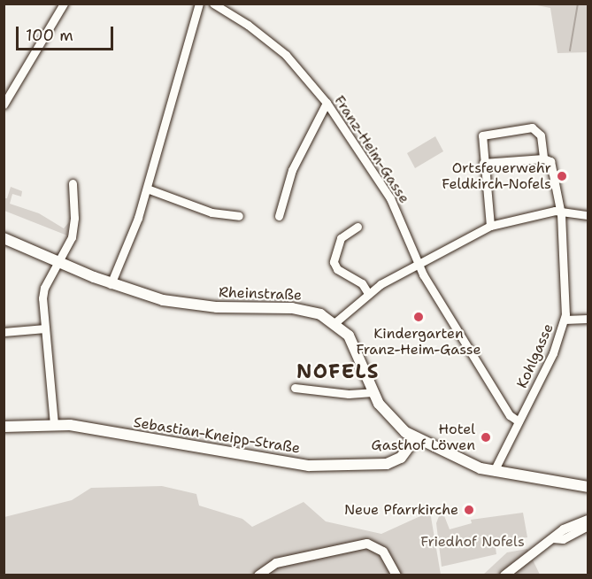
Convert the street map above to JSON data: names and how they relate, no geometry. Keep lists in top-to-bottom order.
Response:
{
  "streets": {
    "main road": ["Rheinstraße", "Sebastian-Kneipp-Straße"],
    "street": ["Franz-Heim-Gasse", "Kohlgasse"]
  },
  "crossings": [
    ["Franz-Heim-Gasse", "Kohlgasse"],
    ["Rheinstraße", "Kohlgasse"],
    ["Rheinstraße", "Sebastian-Kneipp-Straße"]
  ],
  "districts": ["NOFELS"],
  "parks": ["Friedhof Nofels"],
  "places": [
    "Ortsfeuerwehr Feldkirch-Nofels",
    "Kindergarten Franz-Heim-Gasse",
    "Hotel Gasthof Löwen",
    "Neue Pfarrkirche"
  ],
  "scale_bar": "100 m"
}
